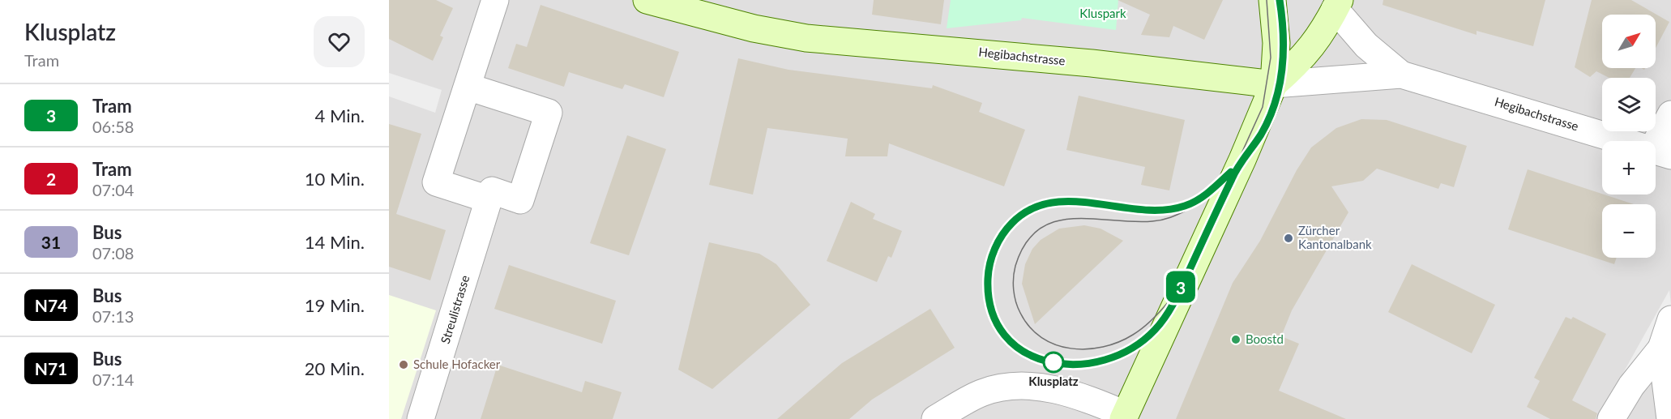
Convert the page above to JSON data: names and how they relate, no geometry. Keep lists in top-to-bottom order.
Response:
{
  "streets": {
    "street": ["Hegibachstrasse", "Streulistrasse"]
  },
  "parks": ["Kluspark"],
  "places": [
    "Zürcher Kantonalbank",
    "Boostd",
    "Klusplatz",
    "Schule Hofacker"
  ],
  "lines": ["tram line 3"],
  "north": "top right",
  "page": {
    "heading": ["Klusplatz", "Tram"],
    "on_map": "3",
    "map_buttons": ["+", "−"],
    "list": [
      {
        "mark": "3",
        "name": "Tram",
        "note": "06:58",
        "value": "4 Min."
      },
      {
        "mark": "2",
        "name": "Tram",
        "note": "07:04",
        "value": "10 Min."
      },
      {
        "mark": "31",
        "name": "Bus",
        "note": "07:08",
        "value": "14 Min."
      },
      {
        "mark": "N74",
        "name": "Bus",
        "note": "07:13",
        "value": "19 Min."
      },
      {
        "mark": "N71",
        "name": "Bus",
        "note": "07:14",
        "value": "20 Min."
      }
    ]
  }
}
